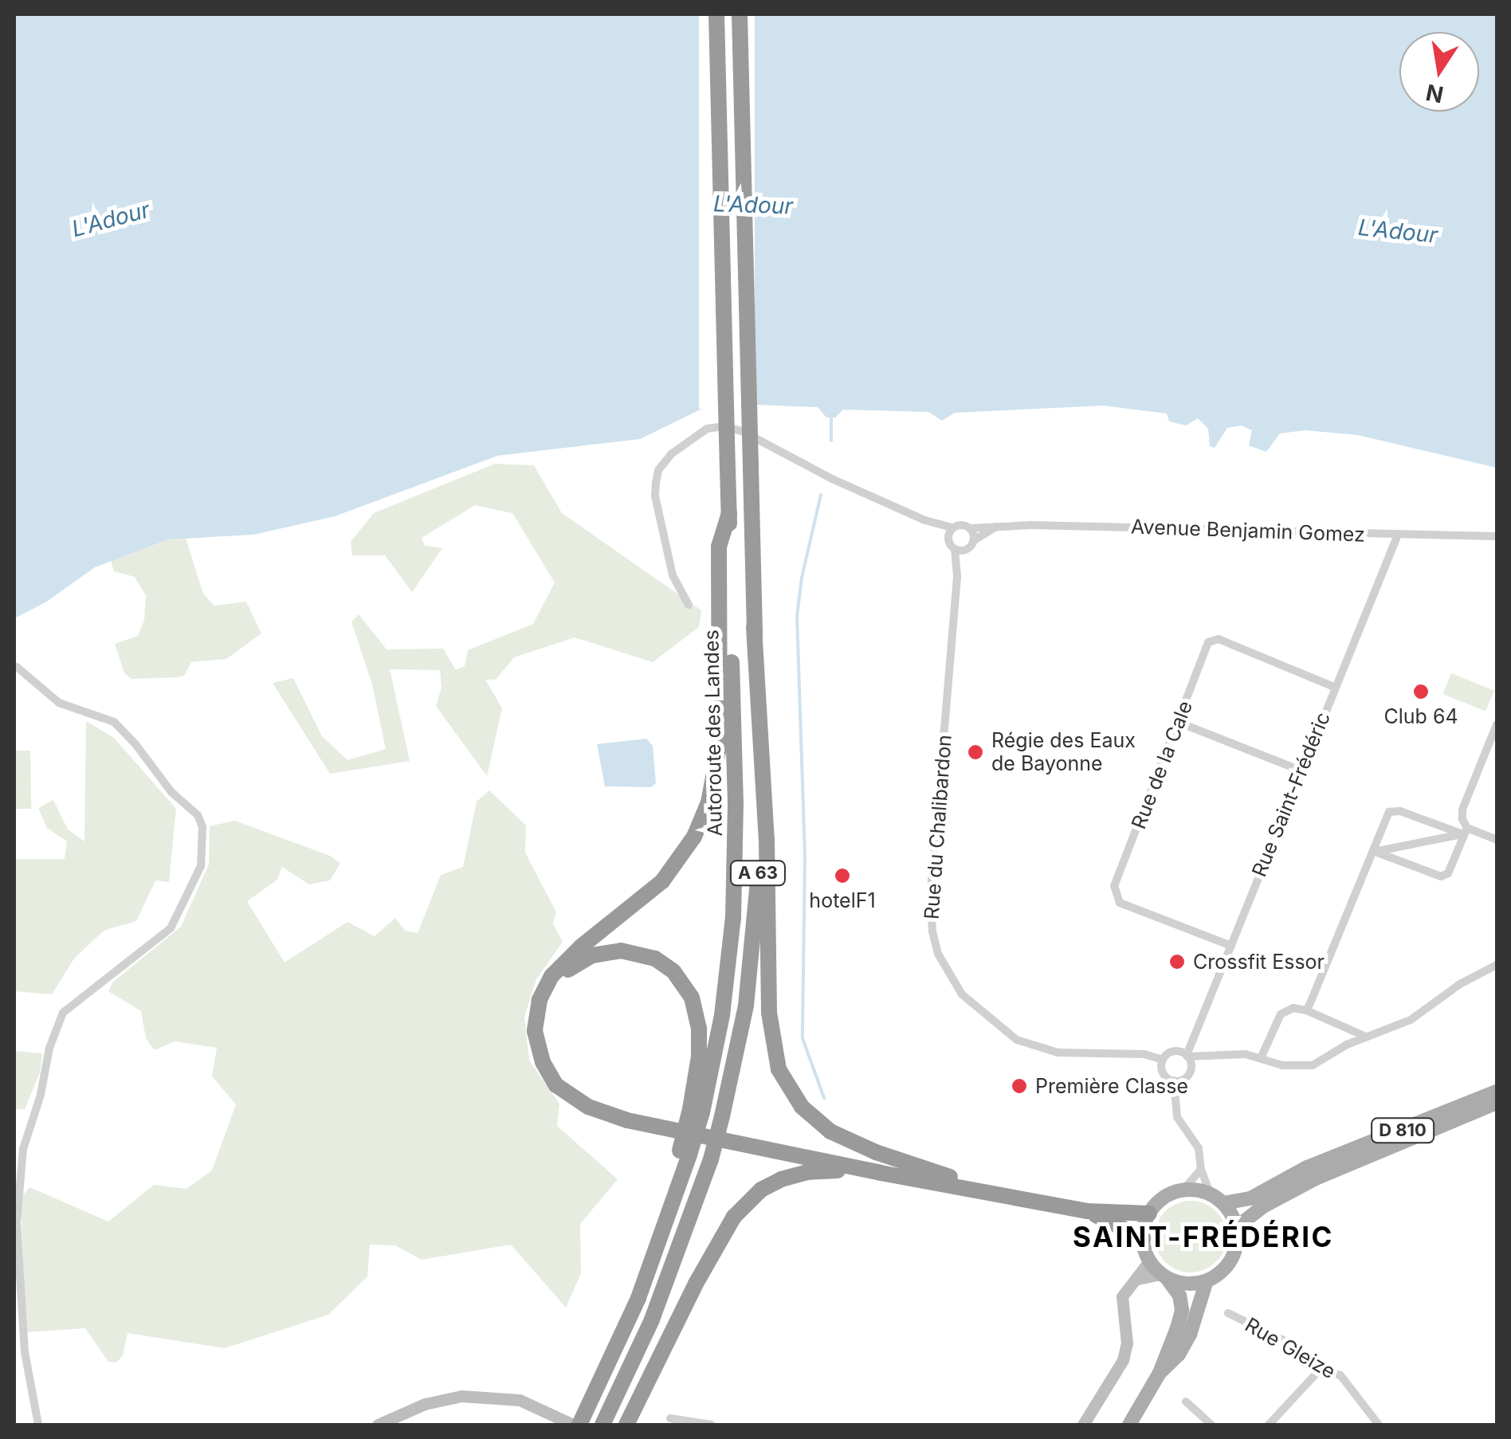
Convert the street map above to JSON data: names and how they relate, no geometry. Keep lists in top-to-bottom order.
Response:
{
  "streets": {
    "highway": ["Autoroute des Landes", "A 63"],
    "main road": ["D 810"],
    "street": [
      "Avenue Benjamin Gomez",
      "Rue de la Cale",
      "Rue Saint-Frédéric",
      "Rue du Chalibardon",
      "Rue Gleize"
    ]
  },
  "crossings": [
    ["Avenue Benjamin Gomez", "Rue Saint-Frédéric"],
    ["Avenue Benjamin Gomez", "Rue du Chalibardon"],
    ["Rue de la Cale", "Rue Saint-Frédéric"],
    ["Rue Saint-Frédéric", "Rue du Chalibardon"]
  ],
  "districts": ["SAINT-FRÉDÉRIC"],
  "water": ["L'Adour"],
  "places": [
    "Club 64",
    "Régie des Eaux de Bayonne",
    "hotelF1",
    "Crossfit Essor",
    "Première Classe"
  ],
  "north": "bottom"
}
